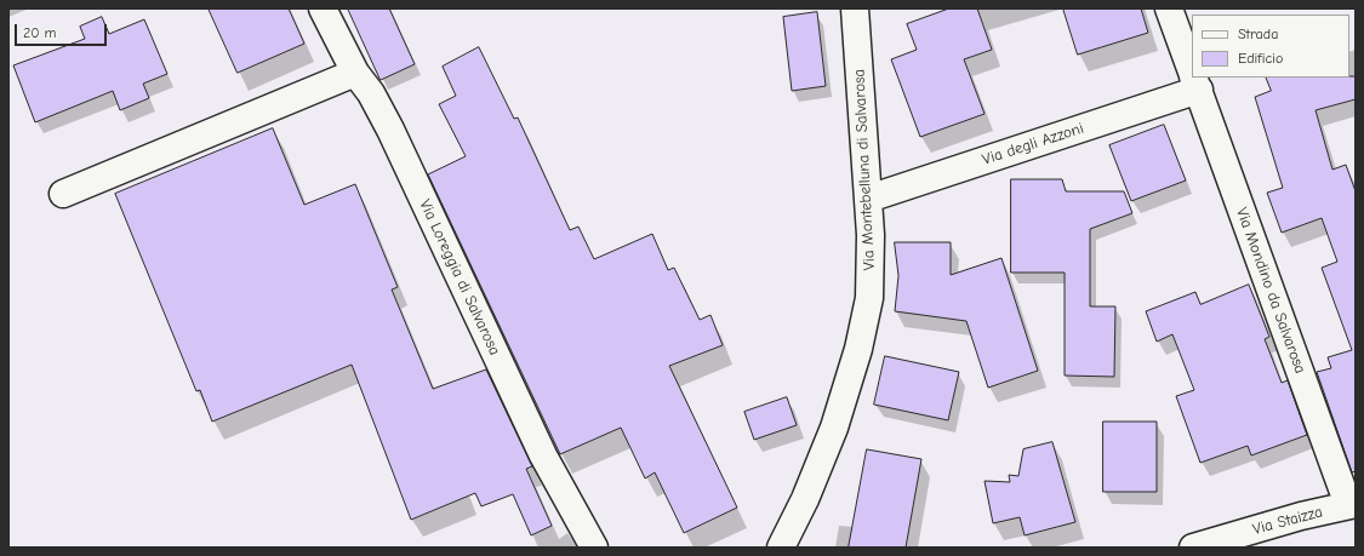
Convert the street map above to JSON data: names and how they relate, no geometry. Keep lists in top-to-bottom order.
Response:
{
  "streets": {
    "street": [
      "Via degli Azzoni",
      "Via Montebelluna di Salvarosa",
      "Via Loreggia di Salvarosa",
      "Via Mondino da Salvarosa",
      "Via Staizza"
    ]
  },
  "crossings": [
    ["Via degli Azzoni", "Via Montebelluna di Salvarosa"],
    ["Via degli Azzoni", "Via Mondino da Salvarosa"],
    ["Via Mondino da Salvarosa", "Via Staizza"]
  ],
  "legend": ["Strada", "Edificio"],
  "scale_bar": "20 m"
}
